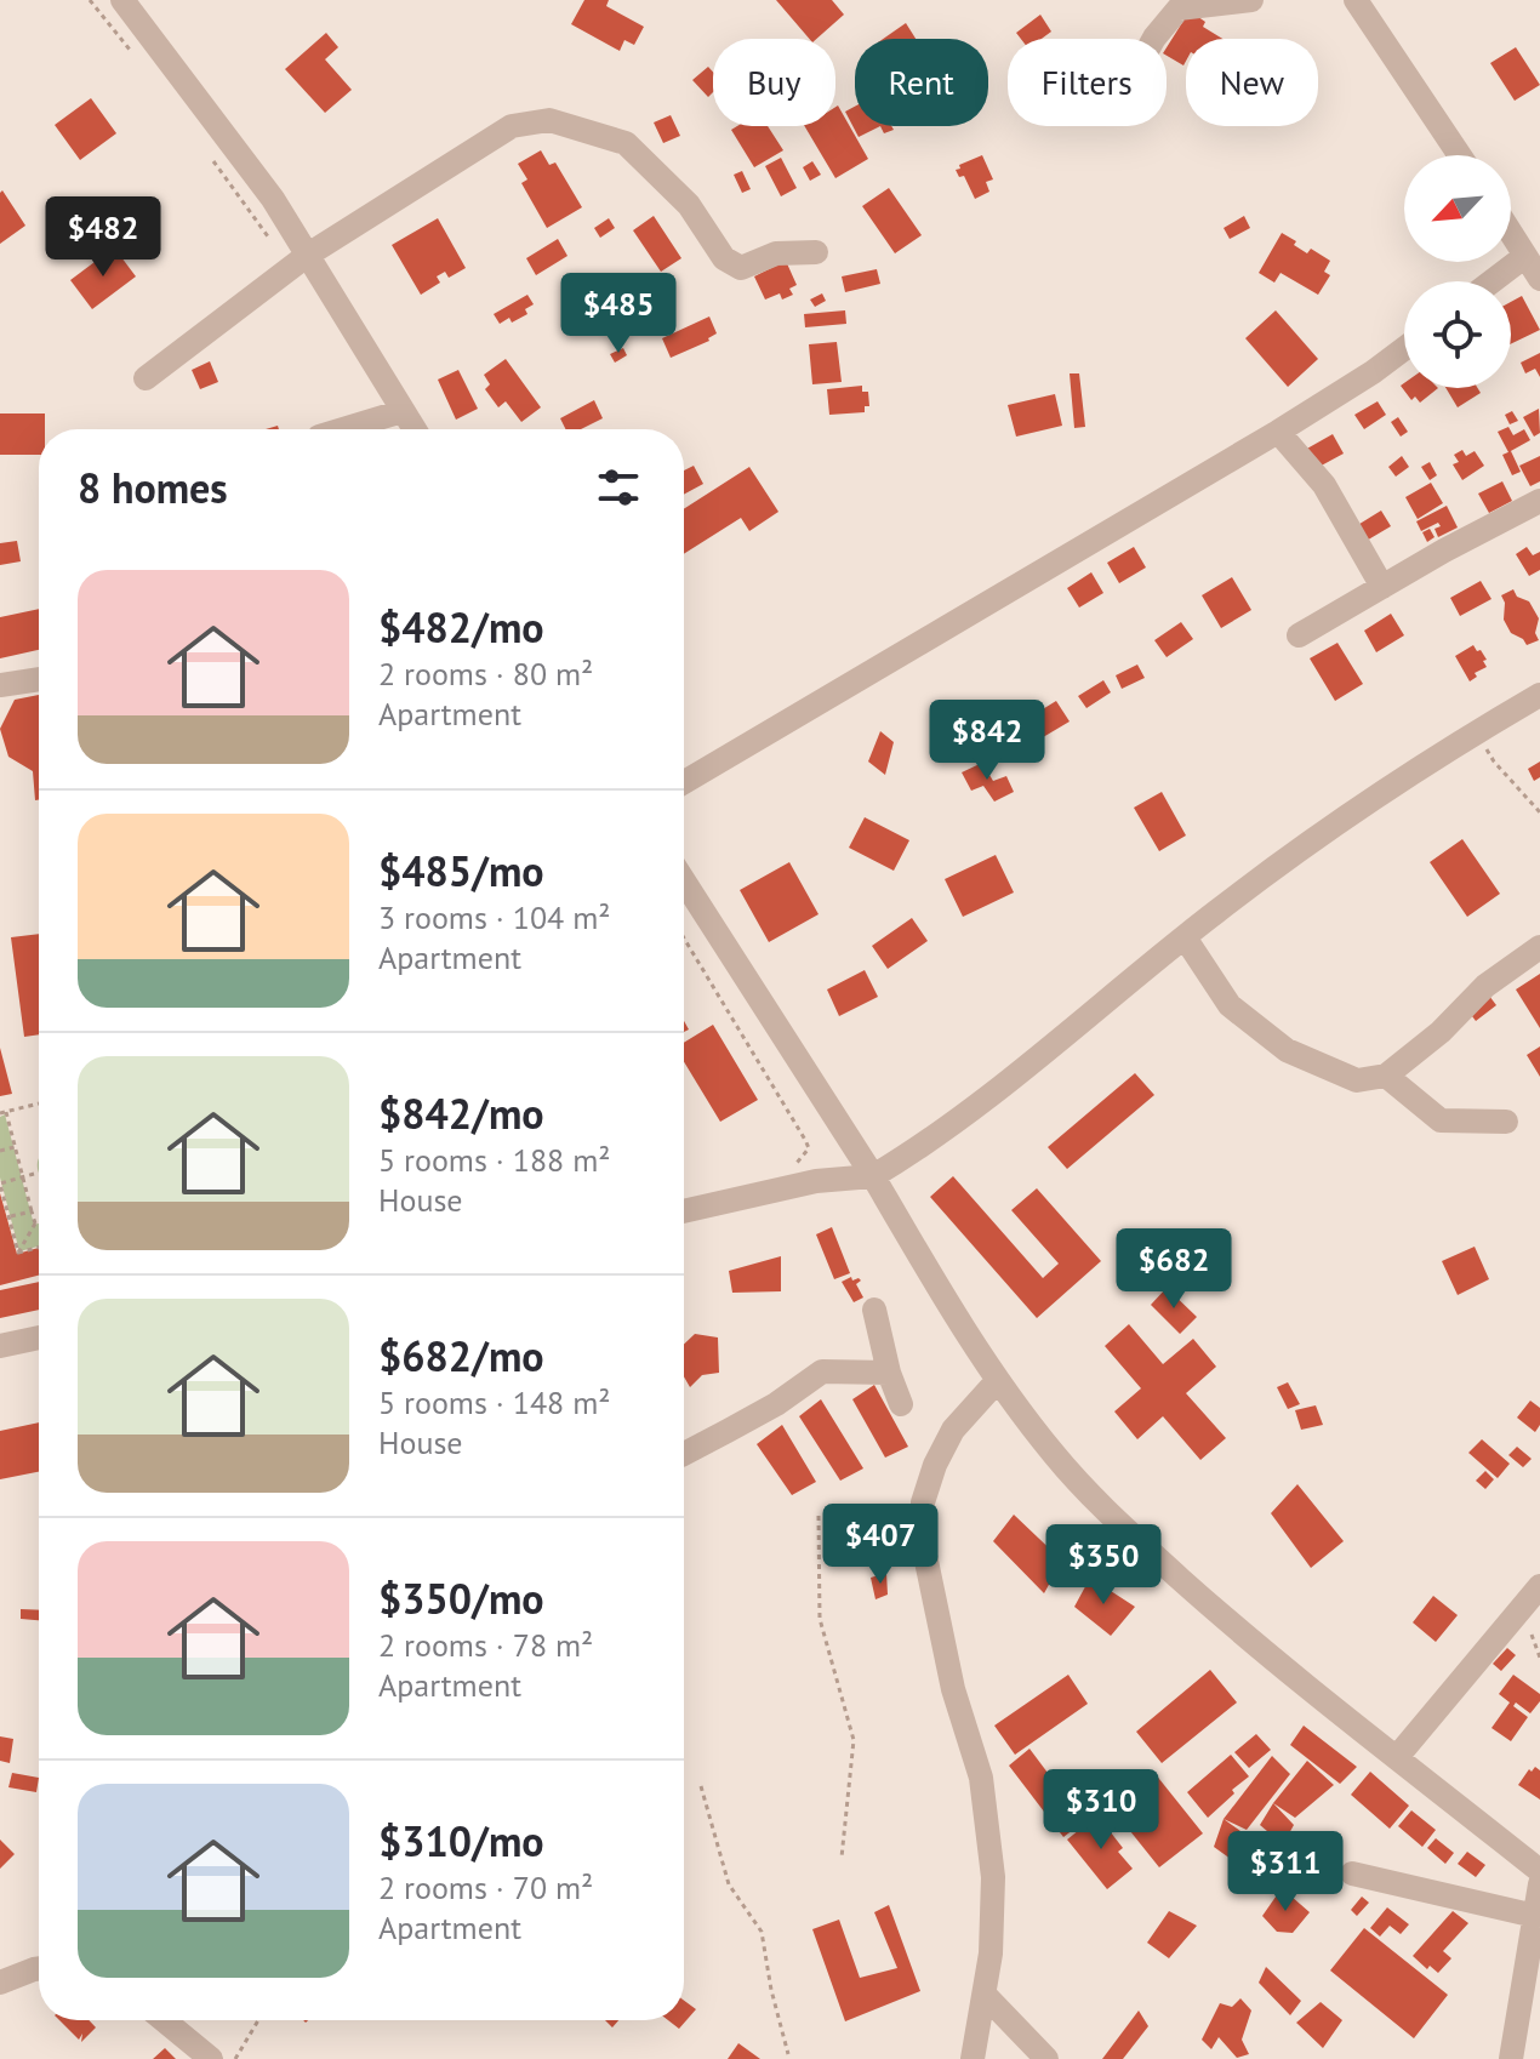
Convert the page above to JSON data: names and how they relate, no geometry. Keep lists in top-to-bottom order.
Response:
{
  "north": "bottom left",
  "page": {
    "chip": [
      "Buy",
      "Rent",
      "Filters",
      "New"
    ],
    "price": [
      "$482",
      "$485",
      "$842",
      "$682",
      "$407",
      "$350",
      "$310",
      "$311"
    ],
    "heading": "8 homes",
    "list": [
      {
        "name": "$482/mo",
        "note": "2 rooms · 80 m² · Apartment"
      },
      {
        "name": "$485/mo",
        "note": "3 rooms · 104 m² · Apartment"
      },
      {
        "name": "$842/mo",
        "note": "5 rooms · 188 m² · House"
      },
      {
        "name": "$682/mo",
        "note": "5 rooms · 148 m² · House"
      },
      {
        "name": "$350/mo",
        "note": "2 rooms · 78 m² · Apartment"
      },
      {
        "name": "$310/mo",
        "note": "2 rooms · 70 m² · Apartment"
      }
    ]
  }
}
